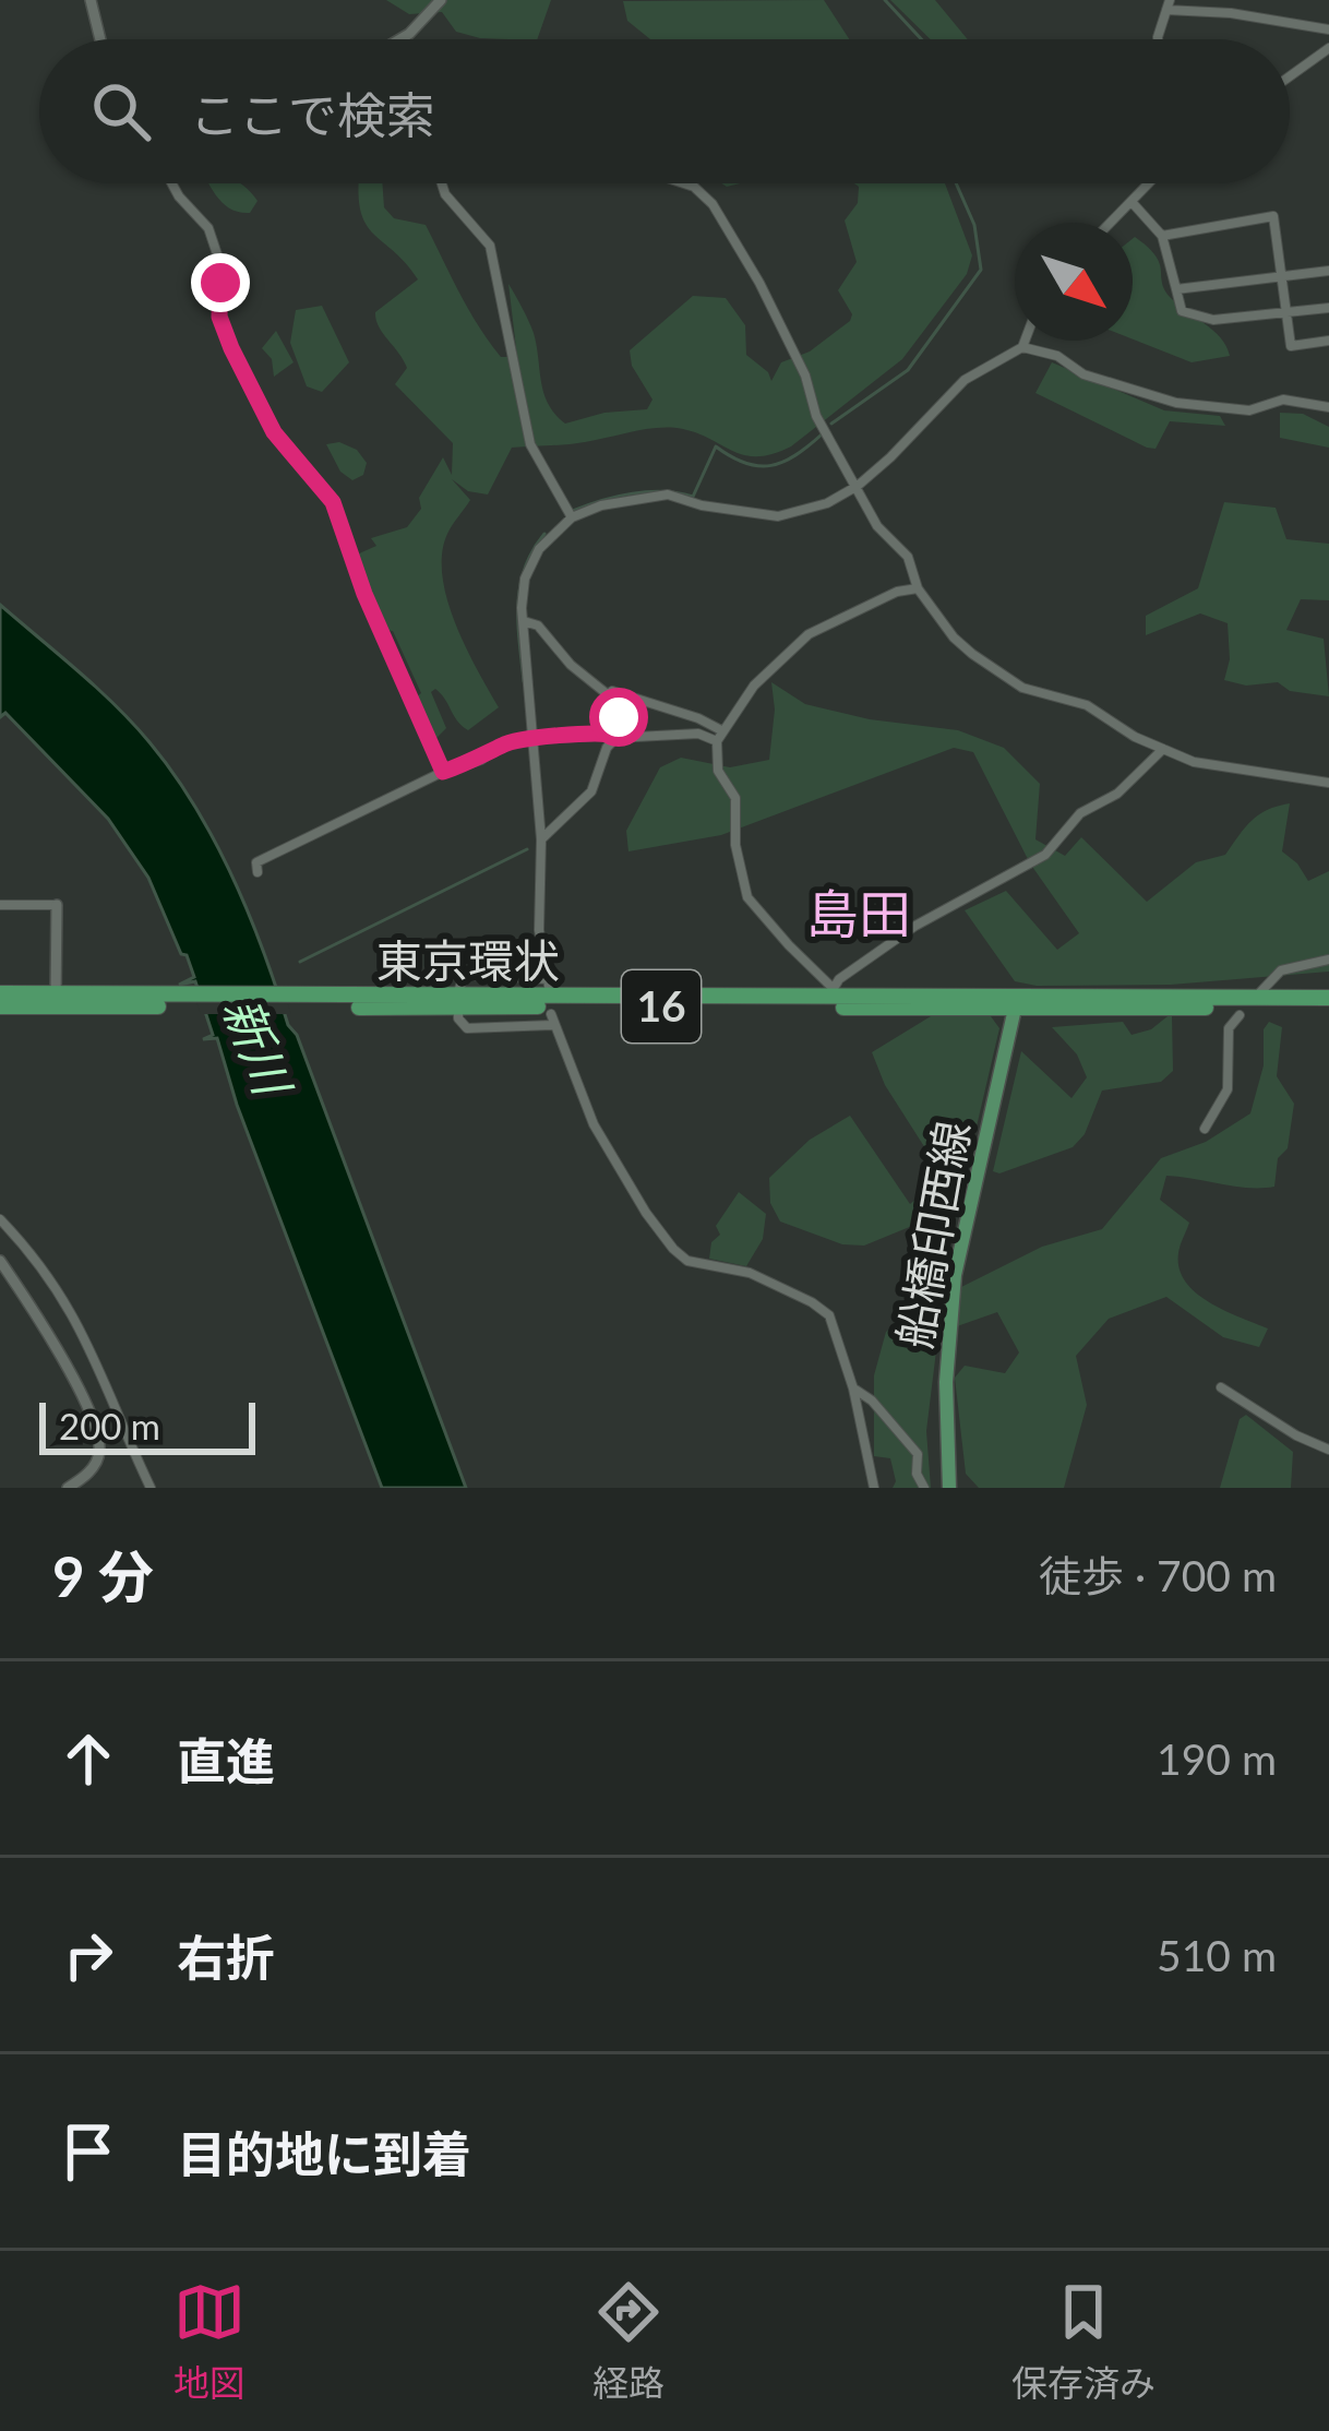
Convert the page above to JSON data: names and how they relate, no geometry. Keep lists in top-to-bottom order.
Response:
{
  "streets": {
    "highway": ["東京環状", "16"],
    "main road": ["船橋印西線"]
  },
  "crossings": [
    ["東京環状", "船橋印西線"]
  ],
  "districts": ["島田"],
  "water": ["新川"],
  "scale_bar": "200 m",
  "north": "bottom right",
  "page": {
    "search": "ここで検索",
    "scale": "200 m",
    "heading": ["9 分", "徒歩 · 700 m"],
    "list": [
      ["直進", "190 m"],
      ["右折", "510 m"],
      "目的地に到着"
    ],
    "nav": ["地図", "経路", "保存済み"]
  }
}
